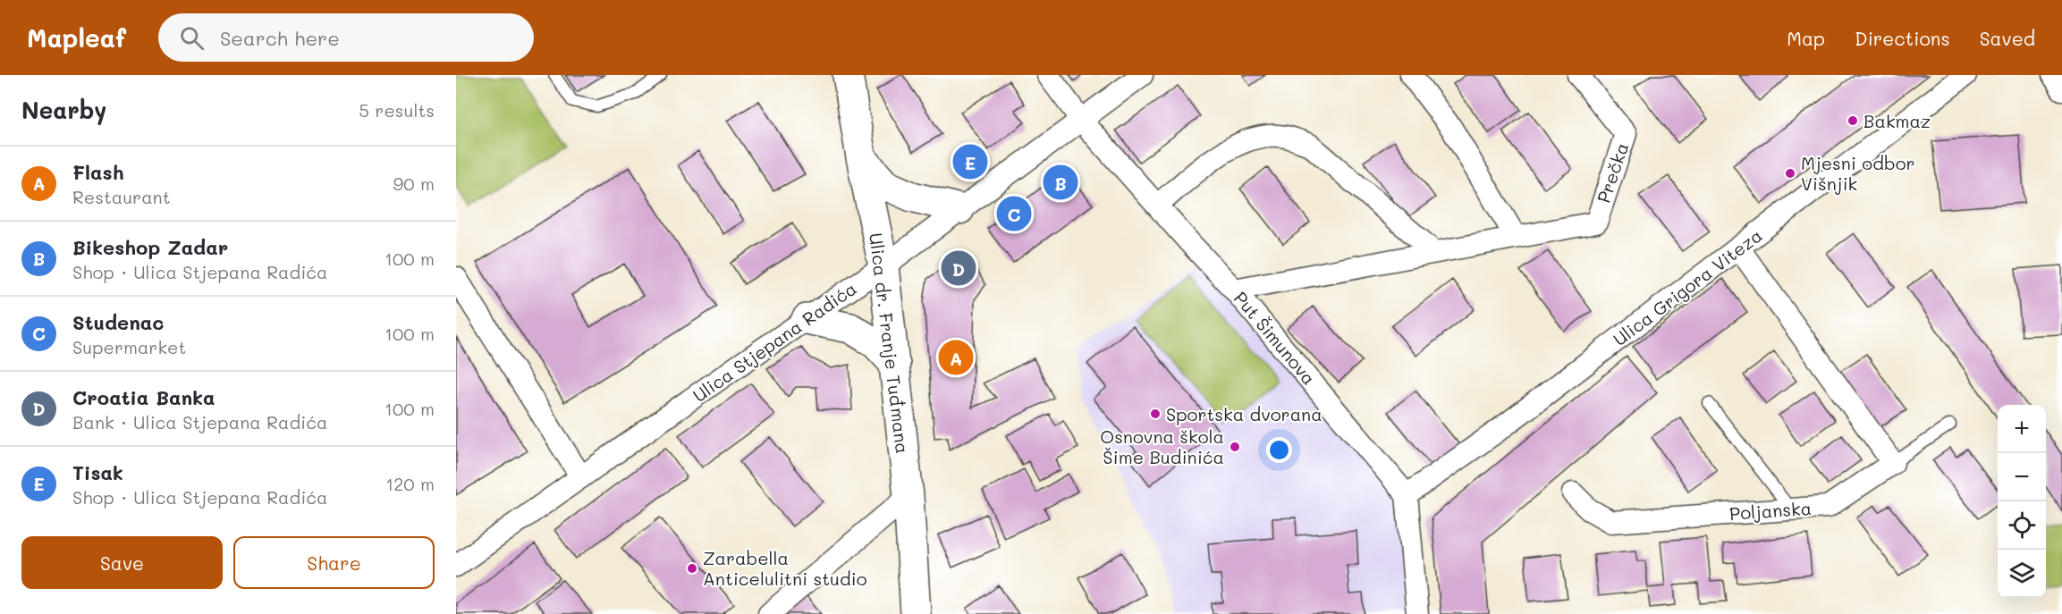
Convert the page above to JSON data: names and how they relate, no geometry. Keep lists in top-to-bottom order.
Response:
{
  "streets": {
    "main road": ["Ulica dr. Franje Tuđmana"],
    "street": [
      "Prečka",
      "Ulica Grigora Viteza",
      "Put Šimunova",
      "Ulica Stjepana Radića",
      "Poljanska"
    ]
  },
  "crossings": [
    ["Ulica Grigora Viteza", "Put Šimunova"],
    ["Put Šimunova", "Ulica Stjepana Radića"],
    ["Ulica Stjepana Radića", "Ulica dr. Franje Tuđmana"]
  ],
  "places": [
    "Bakmaz",
    "Mjesni odbor Višnjik",
    "Sportska dvorana",
    "Osnovna škola Šime Budinića",
    "Zarabella Anticelulitni studio"
  ],
  "page": {
    "header": "Mapleaf",
    "search": "Search here",
    "nav": ["Map", "Directions", "Saved"],
    "heading": ["Nearby", "5 results"],
    "pins": [
      "E",
      "B",
      "C",
      "D",
      "A"
    ],
    "list": [
      {
        "mark": "A",
        "name": "Flash",
        "note": "Restaurant",
        "value": "90 m"
      },
      {
        "mark": "B",
        "name": "Bikeshop Zadar",
        "note": "Shop · Ulica Stjepana Radića",
        "value": "100 m"
      },
      {
        "mark": "C",
        "name": "Studenac",
        "note": "Supermarket",
        "value": "100 m"
      },
      {
        "mark": "D",
        "name": "Croatia Banka",
        "note": "Bank · Ulica Stjepana Radića",
        "value": "100 m"
      },
      {
        "mark": "E",
        "name": "Tisak",
        "note": "Shop · Ulica Stjepana Radića",
        "value": "120 m"
      }
    ],
    "map_buttons": ["+", "−"],
    "buttons": ["Save", "Share"]
  }
}
